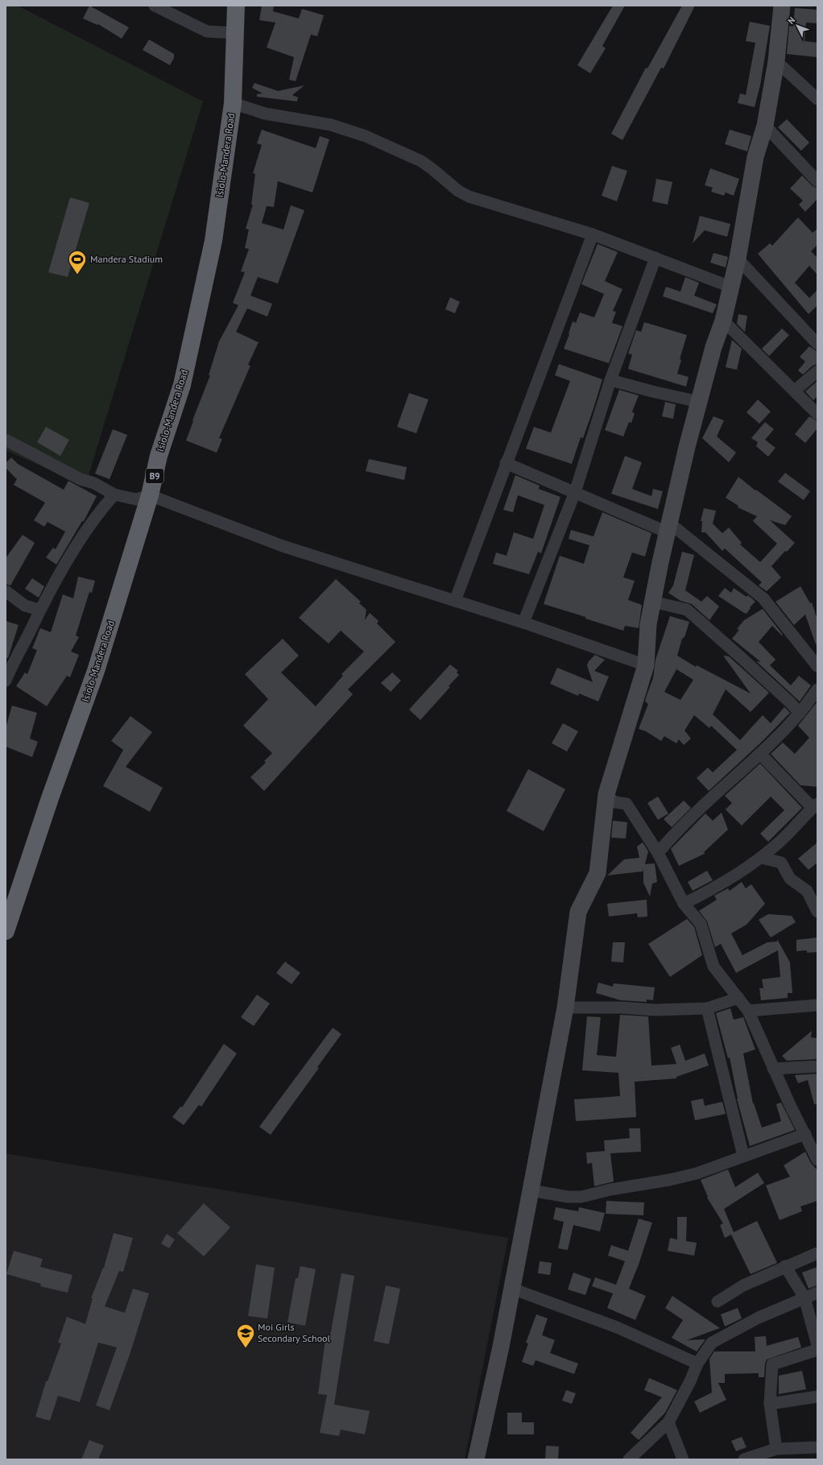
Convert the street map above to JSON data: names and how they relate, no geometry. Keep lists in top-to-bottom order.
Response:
{
  "streets": {
    "highway": ["Isiolo-Mandera Road", "B9"]
  },
  "places": {
    "sports": ["Mandera Stadium"],
    "school or university": ["Moi Girls Secondary School"]
  },
  "north": "top left"
}
